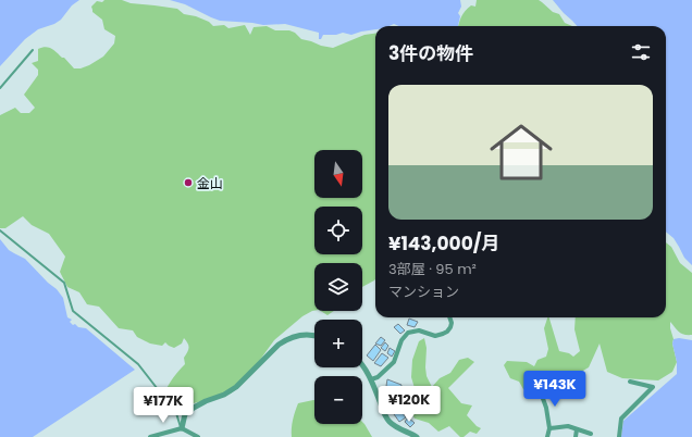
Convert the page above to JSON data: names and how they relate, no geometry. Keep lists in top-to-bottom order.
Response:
{
  "places": ["金山"],
  "north": "bottom",
  "page": {
    "heading": "3件の物件",
    "list": [
      {
        "name": "¥143,000/月",
        "note": "3部屋 · 95 m² · マンション"
      }
    ],
    "map_buttons": ["+", "−"],
    "price": ["¥143K", "¥120K", "¥177K"]
  }
}
